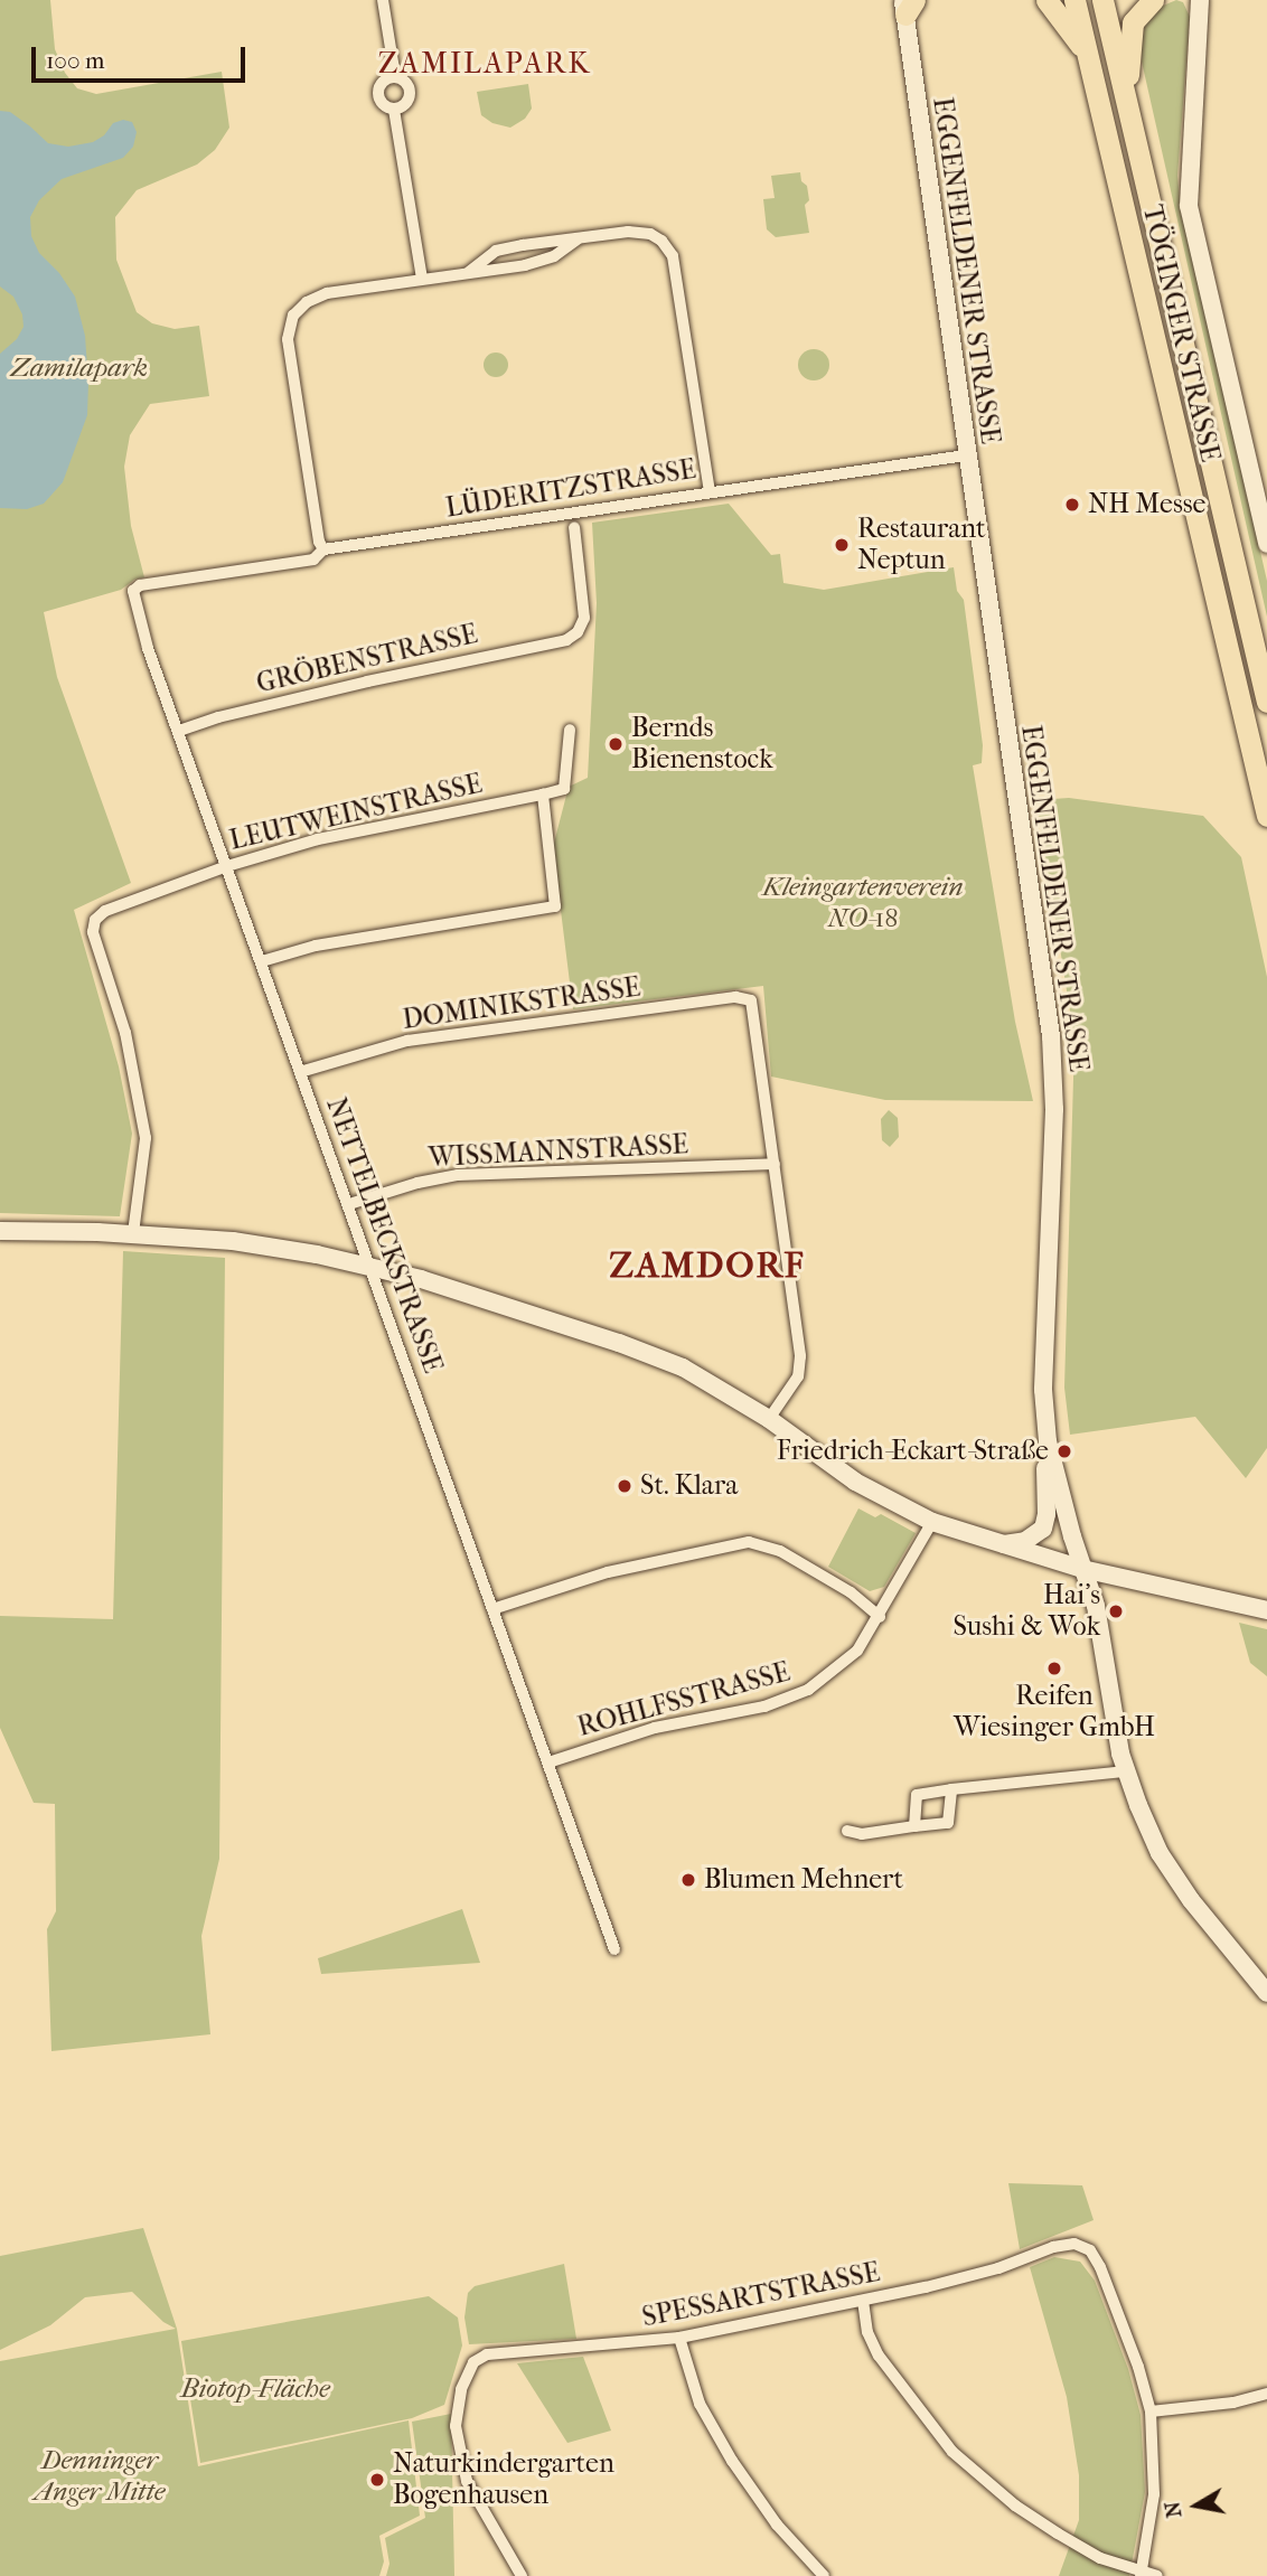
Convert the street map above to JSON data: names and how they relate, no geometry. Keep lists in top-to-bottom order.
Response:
{
  "streets": {
    "highway": ["TÖGINGER STRASSE"],
    "street": [
      "EGGENFELDENER STRASSE",
      "LÜDERITZSTRASSE",
      "GRÖBENSTRASSE",
      "LEUTWEINSTRASSE",
      "DOMINIKSTRASSE",
      "WISSMANNSTRASSE",
      "NETTELBECKSTRASSE",
      "ROHLFSSTRASSE",
      "SPESSARTSTRASSE"
    ]
  },
  "crossings": [
    ["EGGENFELDENER STRASSE", "LÜDERITZSTRASSE"],
    ["LÜDERITZSTRASSE", "NETTELBECKSTRASSE"],
    ["GRÖBENSTRASSE", "NETTELBECKSTRASSE"],
    ["LEUTWEINSTRASSE", "NETTELBECKSTRASSE"],
    ["DOMINIKSTRASSE", "WISSMANNSTRASSE"],
    ["DOMINIKSTRASSE", "NETTELBECKSTRASSE"],
    ["WISSMANNSTRASSE", "NETTELBECKSTRASSE"],
    ["NETTELBECKSTRASSE", "ROHLFSSTRASSE"]
  ],
  "districts": ["ZAMILAPARK", "ZAMDORF"],
  "parks": [
    "Zamilapark",
    "Kleingartenverein NO-18",
    "Biotop-Fläche",
    "Denninger Anger Mitte"
  ],
  "places": [
    "NH Messe",
    "Restaurant Neptun",
    "Bernds Bienenstock",
    "Friedrich-Eckart-Straße",
    "St. Klara",
    "Hai's Sushi & Wok",
    "Reifen Wiesinger GmbH",
    "Blumen Mehnert",
    "Naturkindergarten Bogenhausen"
  ],
  "scale_bar": "100 m",
  "north": "left"
}
